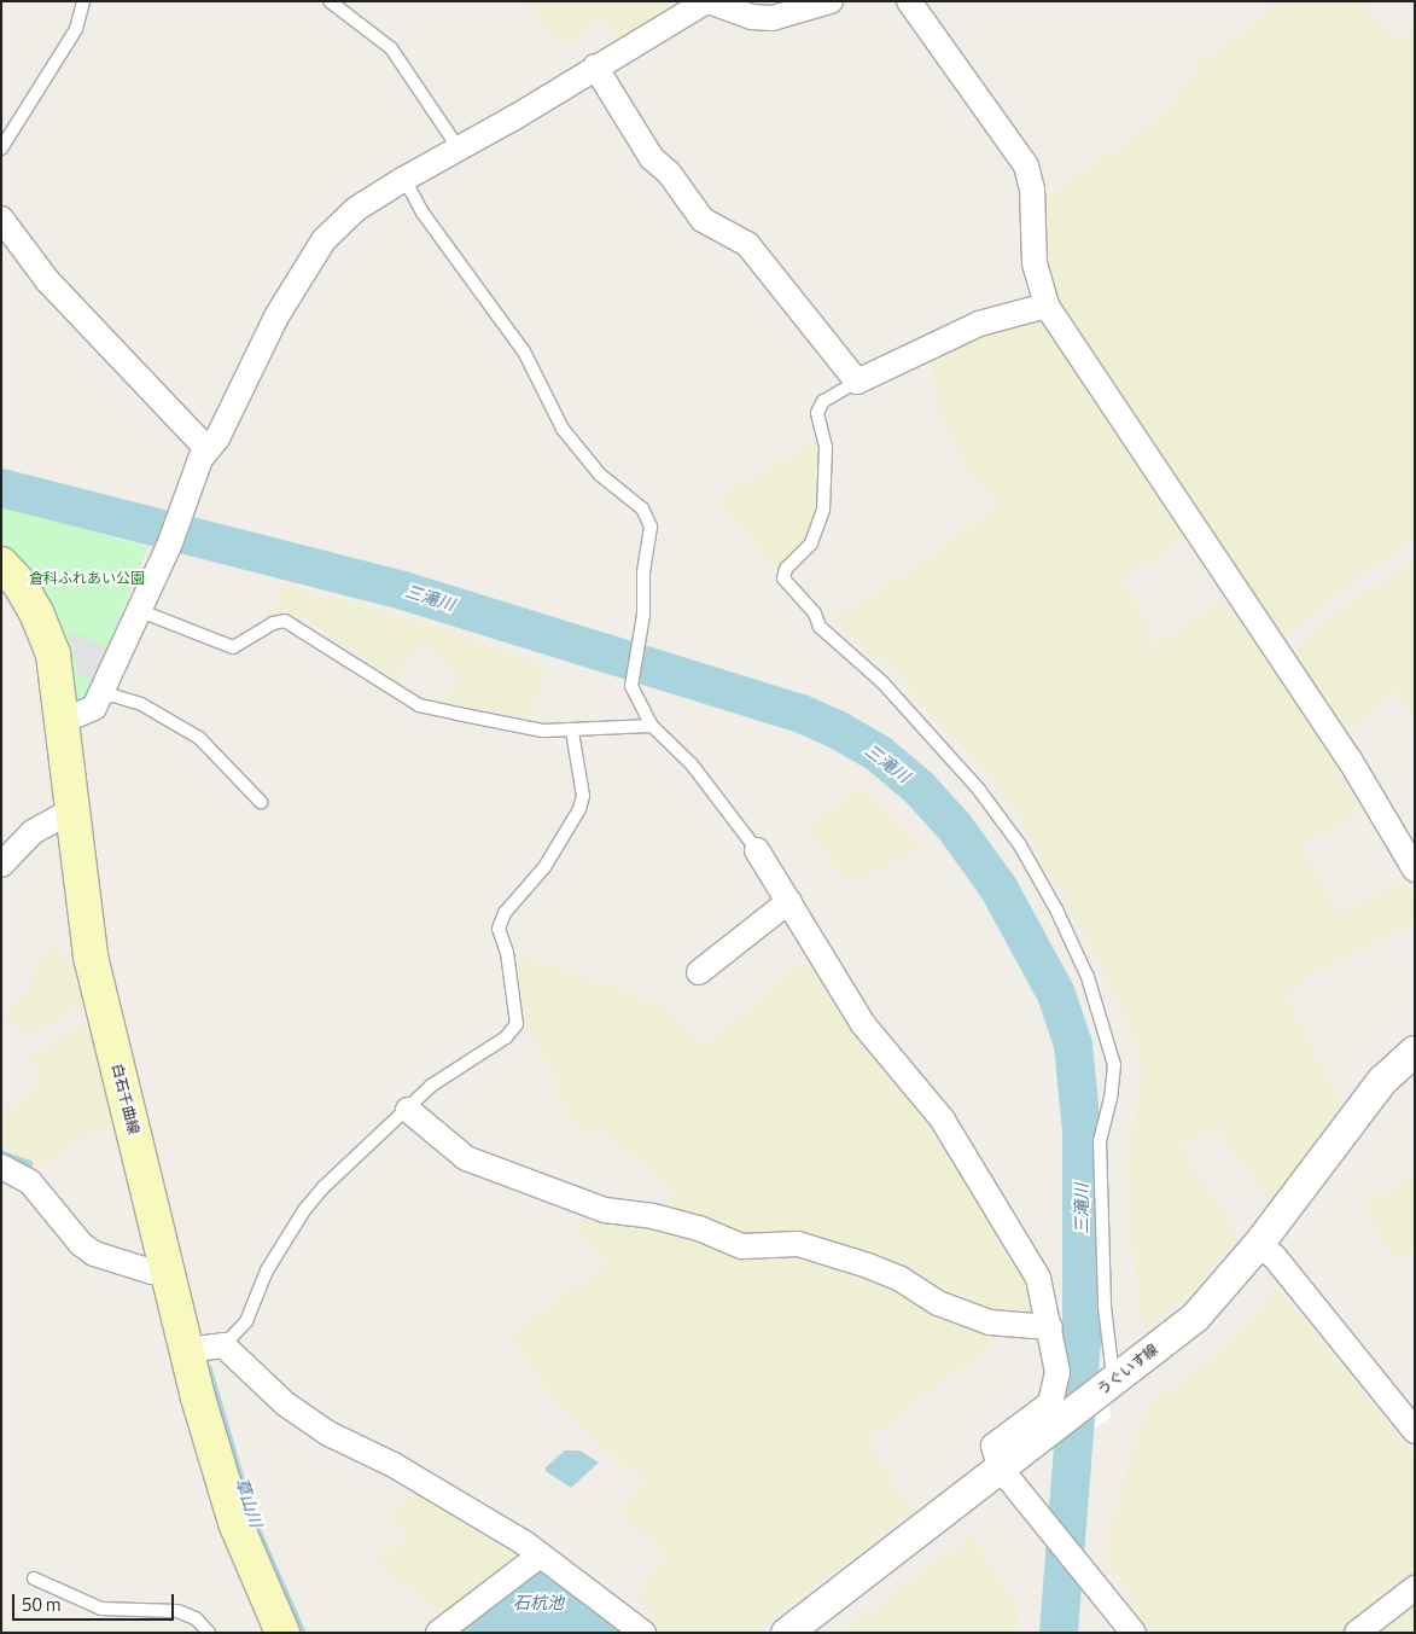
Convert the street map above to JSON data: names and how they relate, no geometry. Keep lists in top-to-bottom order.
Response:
{
  "streets": {
    "main road": ["白石千曲線"],
    "street": ["うぐいす線"]
  },
  "water": ["三滝川", "草山川", "石杭池"],
  "parks": ["倉科ふれあい公園"],
  "scale_bar": "50 m"
}
